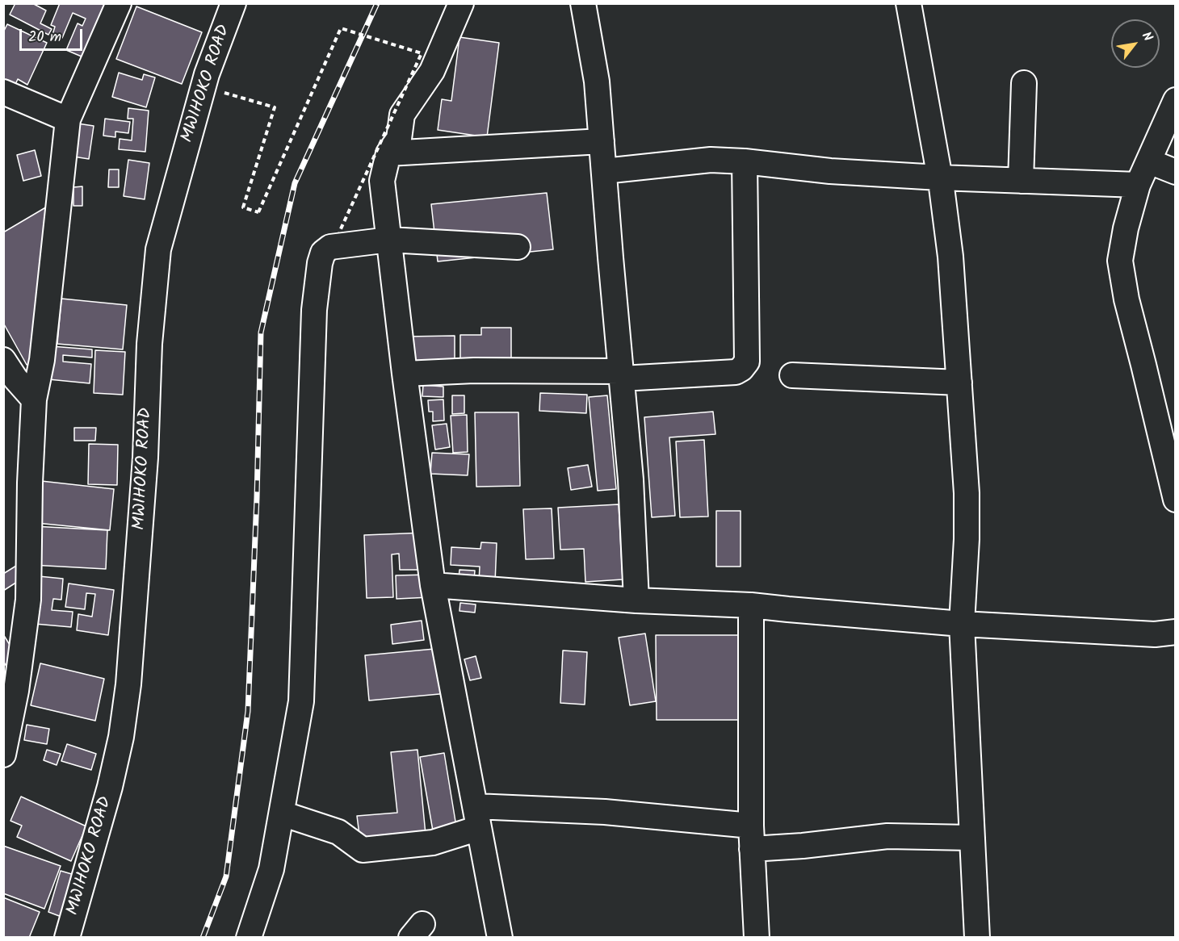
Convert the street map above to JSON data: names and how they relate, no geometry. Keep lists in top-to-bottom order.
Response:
{
  "streets": {
    "street": ["MWIHOKO ROAD"]
  },
  "scale_bar": "20 m",
  "north": "top right"
}
